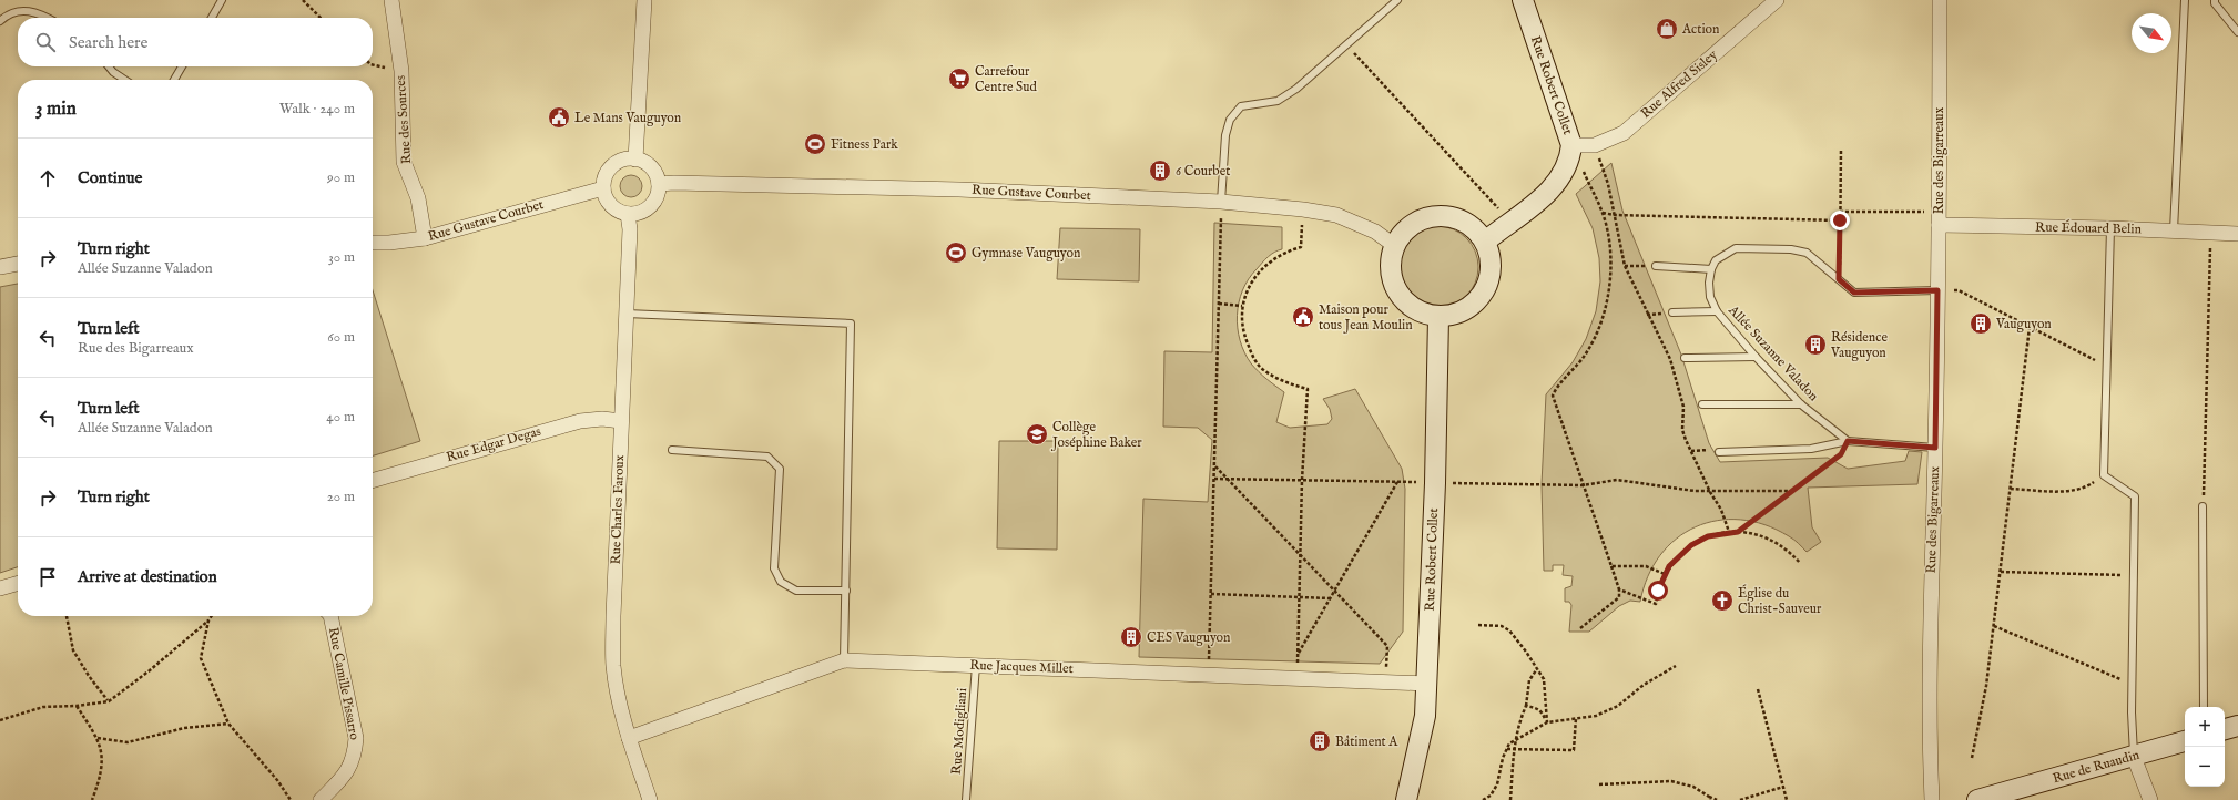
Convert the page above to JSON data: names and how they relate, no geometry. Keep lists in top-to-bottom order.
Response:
{
  "streets": {
    "street": [
      "Rue Alfred Sisley",
      "Rue Robert Collet",
      "Rue des Sources",
      "Rue des Bigarreaux",
      "Rue Gustave Courbet",
      "Rue Édouard Belin",
      "Rue Edgar Degas",
      "Rue Charles Faroux",
      "Rue Jacques Millet",
      "Rue Camille Pissarro",
      "Rue de Ruaudin"
    ],
    "lane": ["Allée Suzanne Valadon", "Rue Modigliani"]
  },
  "crossings": [
    ["Rue Alfred Sisley", "Rue Robert Collet"],
    ["Rue Robert Collet", "Rue Gustave Courbet"],
    ["Rue Robert Collet", "Rue Jacques Millet"],
    ["Rue des Sources", "Rue Gustave Courbet"],
    ["Rue des Bigarreaux", "Rue Édouard Belin"],
    ["Rue Gustave Courbet", "Rue Charles Faroux"],
    ["Rue Edgar Degas", "Rue Charles Faroux"],
    ["Rue Charles Faroux", "Rue Jacques Millet"],
    ["Rue Jacques Millet", "Rue Modigliani"]
  ],
  "places": {
    "shop": ["Action"],
    "supermarket": ["Carrefour Centre Sud"],
    "public building": ["Le Mans Vauguyon", "Maison pour tous Jean Moulin"],
    "sports": ["Fitness Park", "Gymnase Vauguyon"],
    "building": [
      "6 Courbet",
      "Vauguyon",
      "Résidence Vauguyon",
      "CES Vauguyon",
      "Bâtiment A"
    ],
    "school or university": ["Collège Joséphine Baker"],
    "church": ["Église du Christ-Sauveur"]
  },
  "north": "bottom right",
  "page": {
    "search": "Search here",
    "heading": ["3 min", "Walk · 240 m"],
    "list": [
      ["Continue", "90 m"],
      ["Turn right", "Allée Suzanne Valadon", "30 m"],
      ["Turn left", "Rue des Bigarreaux", "60 m"],
      ["Turn left", "Allée Suzanne Valadon", "40 m"],
      ["Turn right", "20 m"],
      "Arrive at destination"
    ],
    "map_buttons": ["+", "−"]
  }
}
